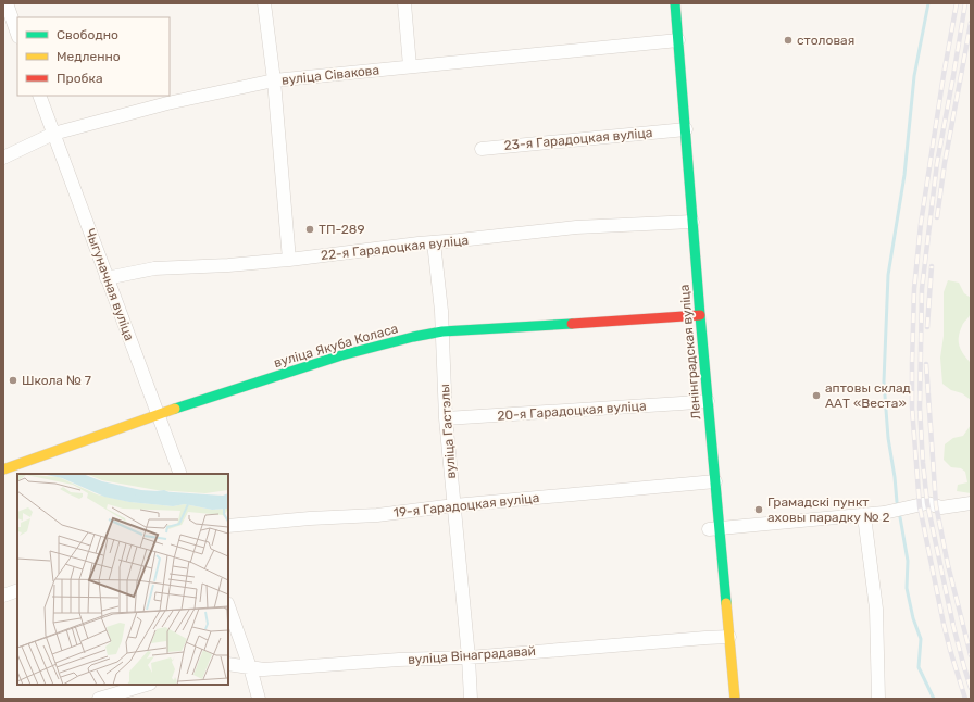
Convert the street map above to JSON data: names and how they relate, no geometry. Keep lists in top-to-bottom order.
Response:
{
  "streets": {
    "street": [
      "вуліца Сівакова",
      "23-я Гарадоцкая вуліца",
      "22-я Гарадоцкая вуліца",
      "Чыгуначная вуліца",
      "вуліца Якуба Коласа",
      "Ленінградская вуліца",
      "20-я Гарадоцкая вуліца",
      "вуліца Гастэлы",
      "19-я Гарадоцкая вуліца",
      "вуліца Вінаградавай"
    ]
  },
  "crossings": [
    ["вуліца Сівакова", "Чыгуначная вуліца"],
    ["вуліца Сівакова", "Ленінградская вуліца"],
    ["23-я Гарадоцкая вуліца", "Ленінградская вуліца"],
    ["22-я Гарадоцкая вуліца", "Чыгуначная вуліца"],
    ["22-я Гарадоцкая вуліца", "Ленінградская вуліца"],
    ["22-я Гарадоцкая вуліца", "вуліца Гастэлы"],
    ["Чыгуначная вуліца", "вуліца Якуба Коласа"],
    ["вуліца Якуба Коласа", "Ленінградская вуліца"],
    ["вуліца Якуба Коласа", "вуліца Гастэлы"],
    ["Ленінградская вуліца", "20-я Гарадоцкая вуліца"],
    ["Ленінградская вуліца", "19-я Гарадоцкая вуліца"],
    ["Ленінградская вуліца", "вуліца Вінаградавай"],
    ["20-я Гарадоцкая вуліца", "вуліца Гастэлы"],
    ["вуліца Гастэлы", "19-я Гарадоцкая вуліца"],
    ["вуліца Гастэлы", "вуліца Вінаградавай"]
  ],
  "places": [
    "столовая",
    "ТП-289",
    "Школа № 7",
    "аптовы склад ААТ «Веста»",
    "Грамадскі пункт аховы парадку № 2"
  ],
  "legend": ["Свободно", "Медленно", "Пробка"]
}
